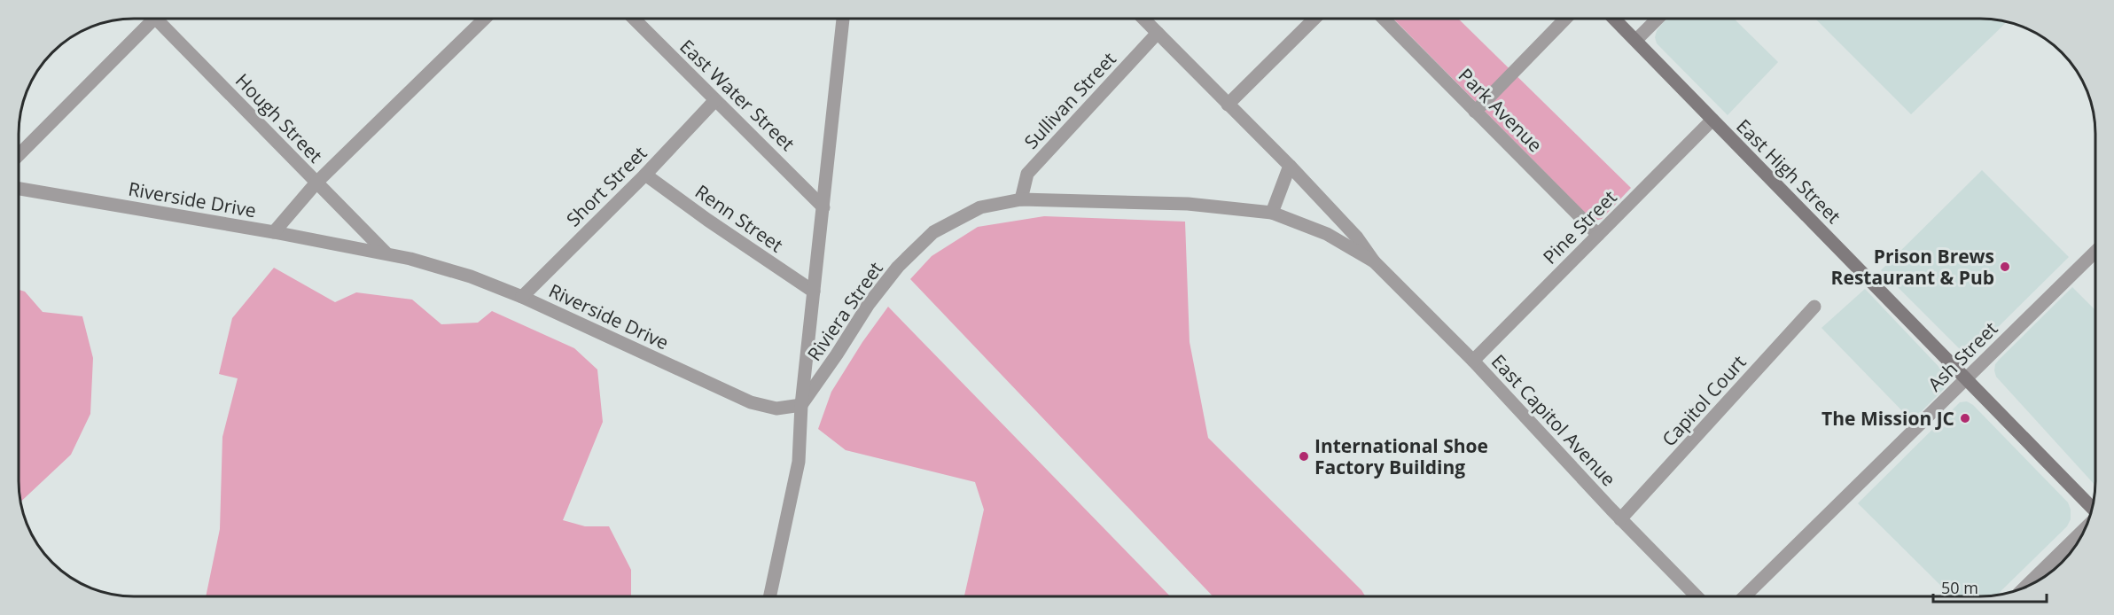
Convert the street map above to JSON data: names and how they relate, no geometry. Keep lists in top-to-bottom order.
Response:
{
  "streets": {
    "main road": ["East High Street"],
    "street": [
      "East Water Street",
      "Sullivan Street",
      "Park Avenue",
      "Hough Street",
      "Short Street",
      "Riverside Drive",
      "Renn Street",
      "Pine Street",
      "Riviera Street",
      "Ash Street",
      "Capitol Court",
      "East Capitol Avenue"
    ]
  },
  "crossings": [
    ["East Water Street", "Short Street"],
    ["Sullivan Street", "Riviera Street"],
    ["Sullivan Street", "East Capitol Avenue"],
    ["Park Avenue", "Pine Street"],
    ["Hough Street", "Riverside Drive"],
    ["East High Street", "Pine Street"],
    ["East High Street", "Ash Street"],
    ["Short Street", "Riverside Drive"],
    ["Short Street", "Renn Street"],
    ["Riverside Drive", "Riviera Street"],
    ["Pine Street", "East Capitol Avenue"],
    ["Riviera Street", "East Capitol Avenue"],
    ["Capitol Court", "East Capitol Avenue"]
  ],
  "places": ["Prison Brews Restaurant & Pub", "The Mission JC", "International Shoe Factory Building"],
  "scale_bar": "50 m"
}
